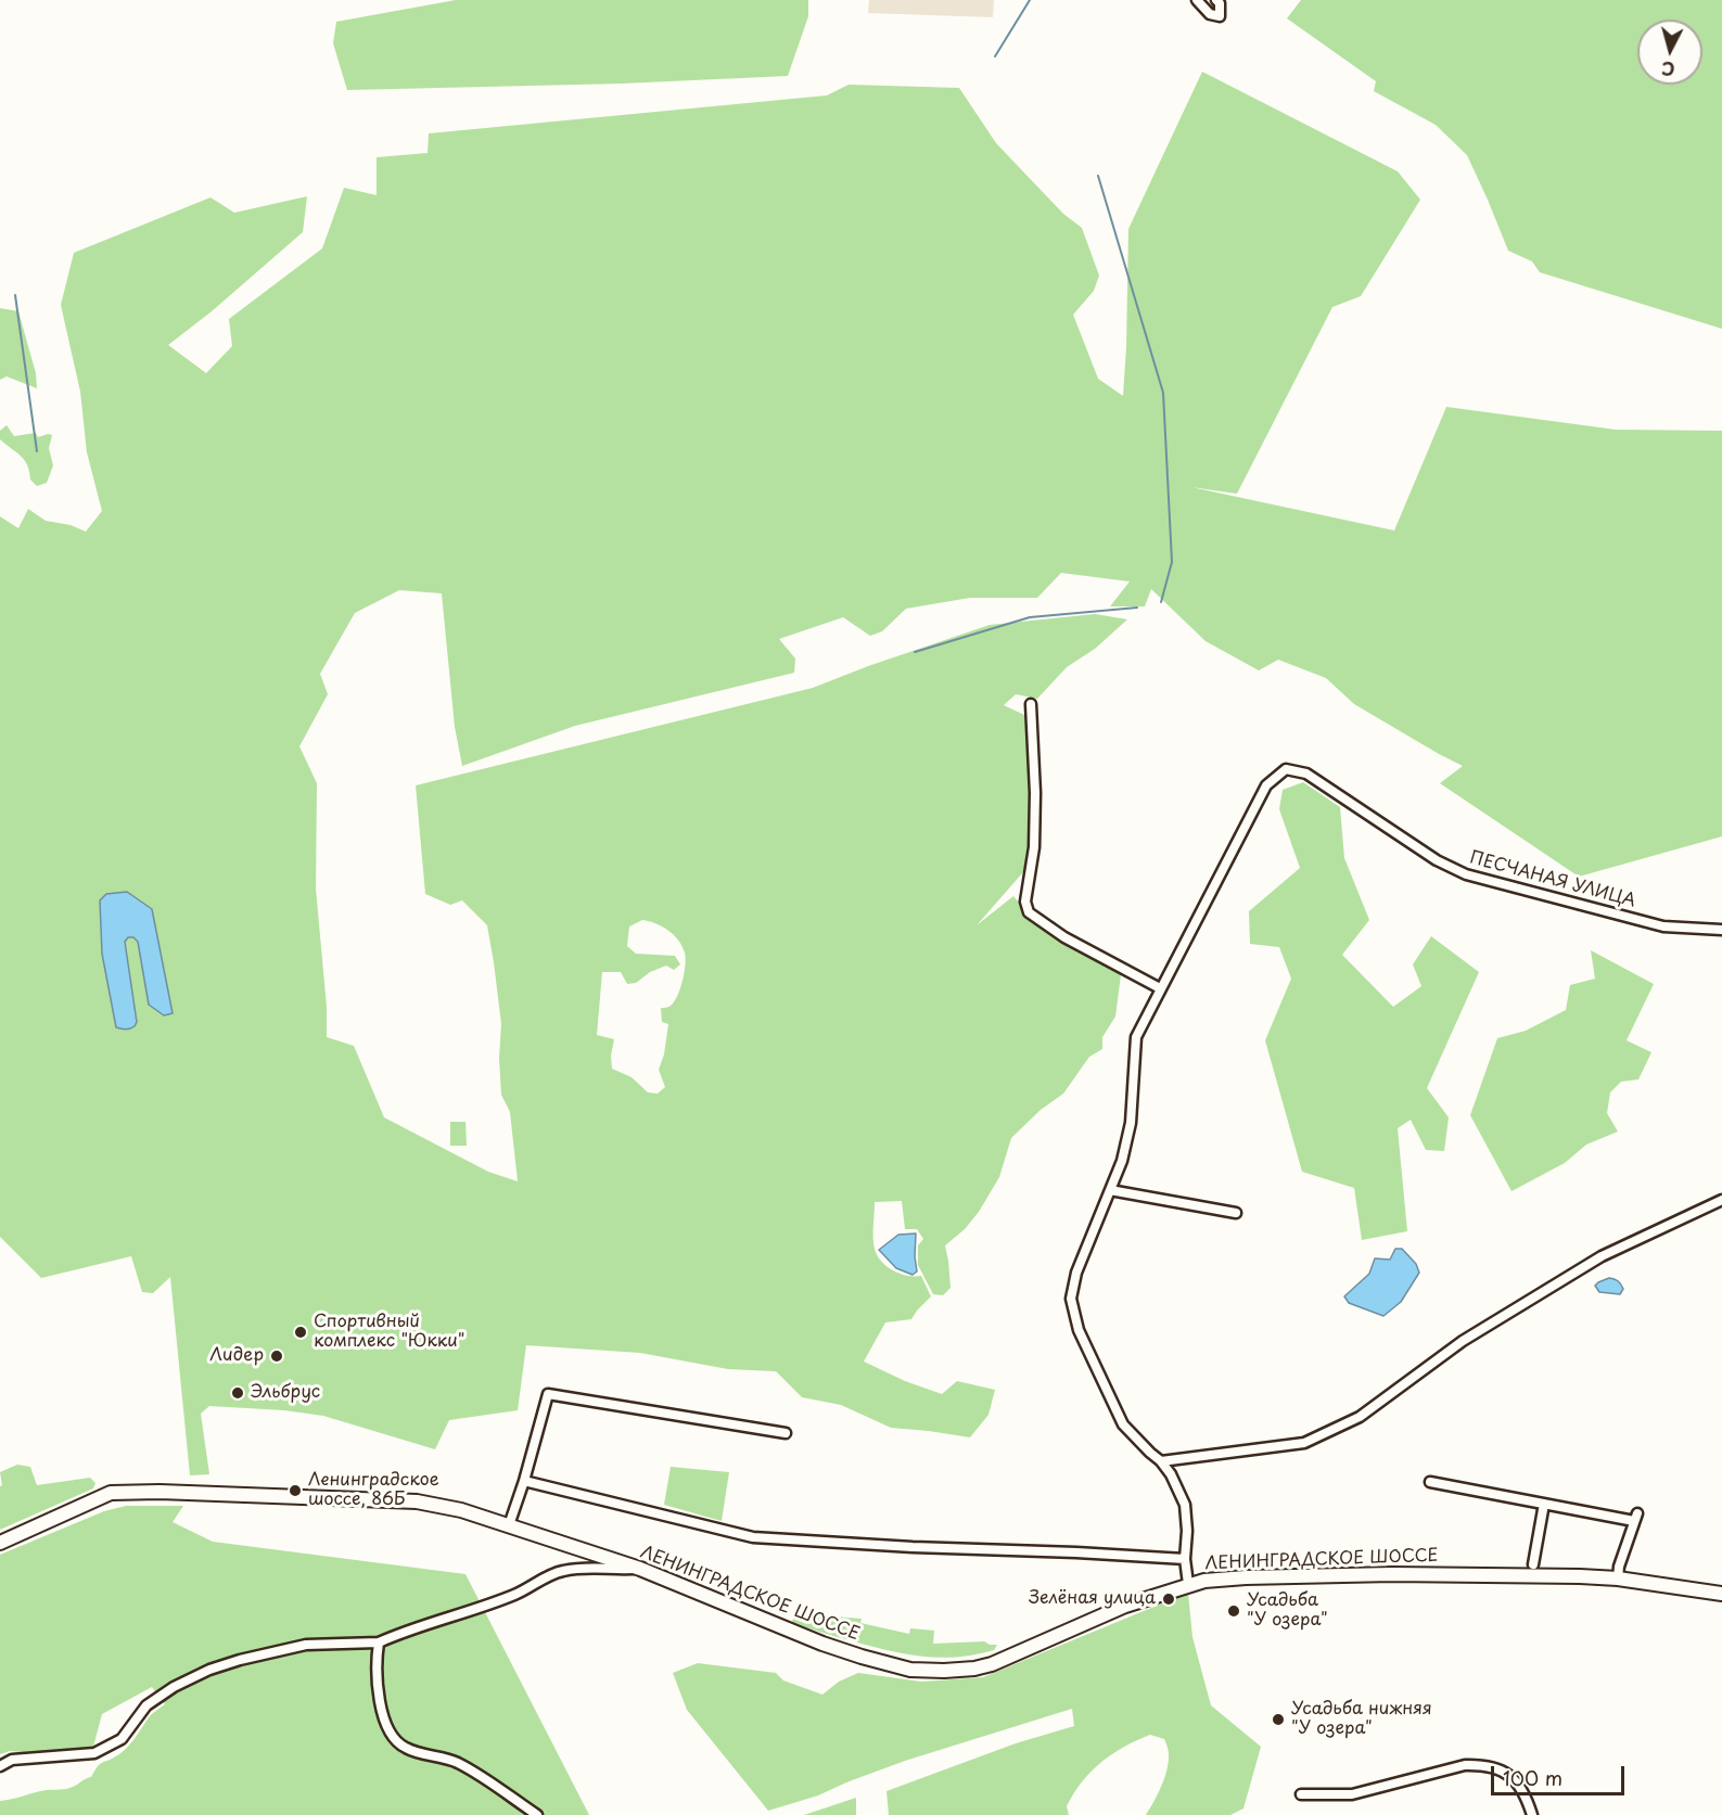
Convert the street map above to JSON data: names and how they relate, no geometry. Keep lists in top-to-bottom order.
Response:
{
  "streets": {
    "main road": ["ЛЕНИНГРАДСКОЕ ШОССЕ"],
    "street": ["ПЕСЧАНАЯ УЛИЦА"]
  },
  "places": [
    "Спортивный комплекс \"Юкки\"",
    "Лидер",
    "Эльбрус",
    "Ленинградское шоссе, 86Б",
    "Зелёная улица",
    "Усадьба \"У озера\"",
    "Усадьба нижняя \"У озера\""
  ],
  "scale_bar": "100 m",
  "north": "bottom"
}
